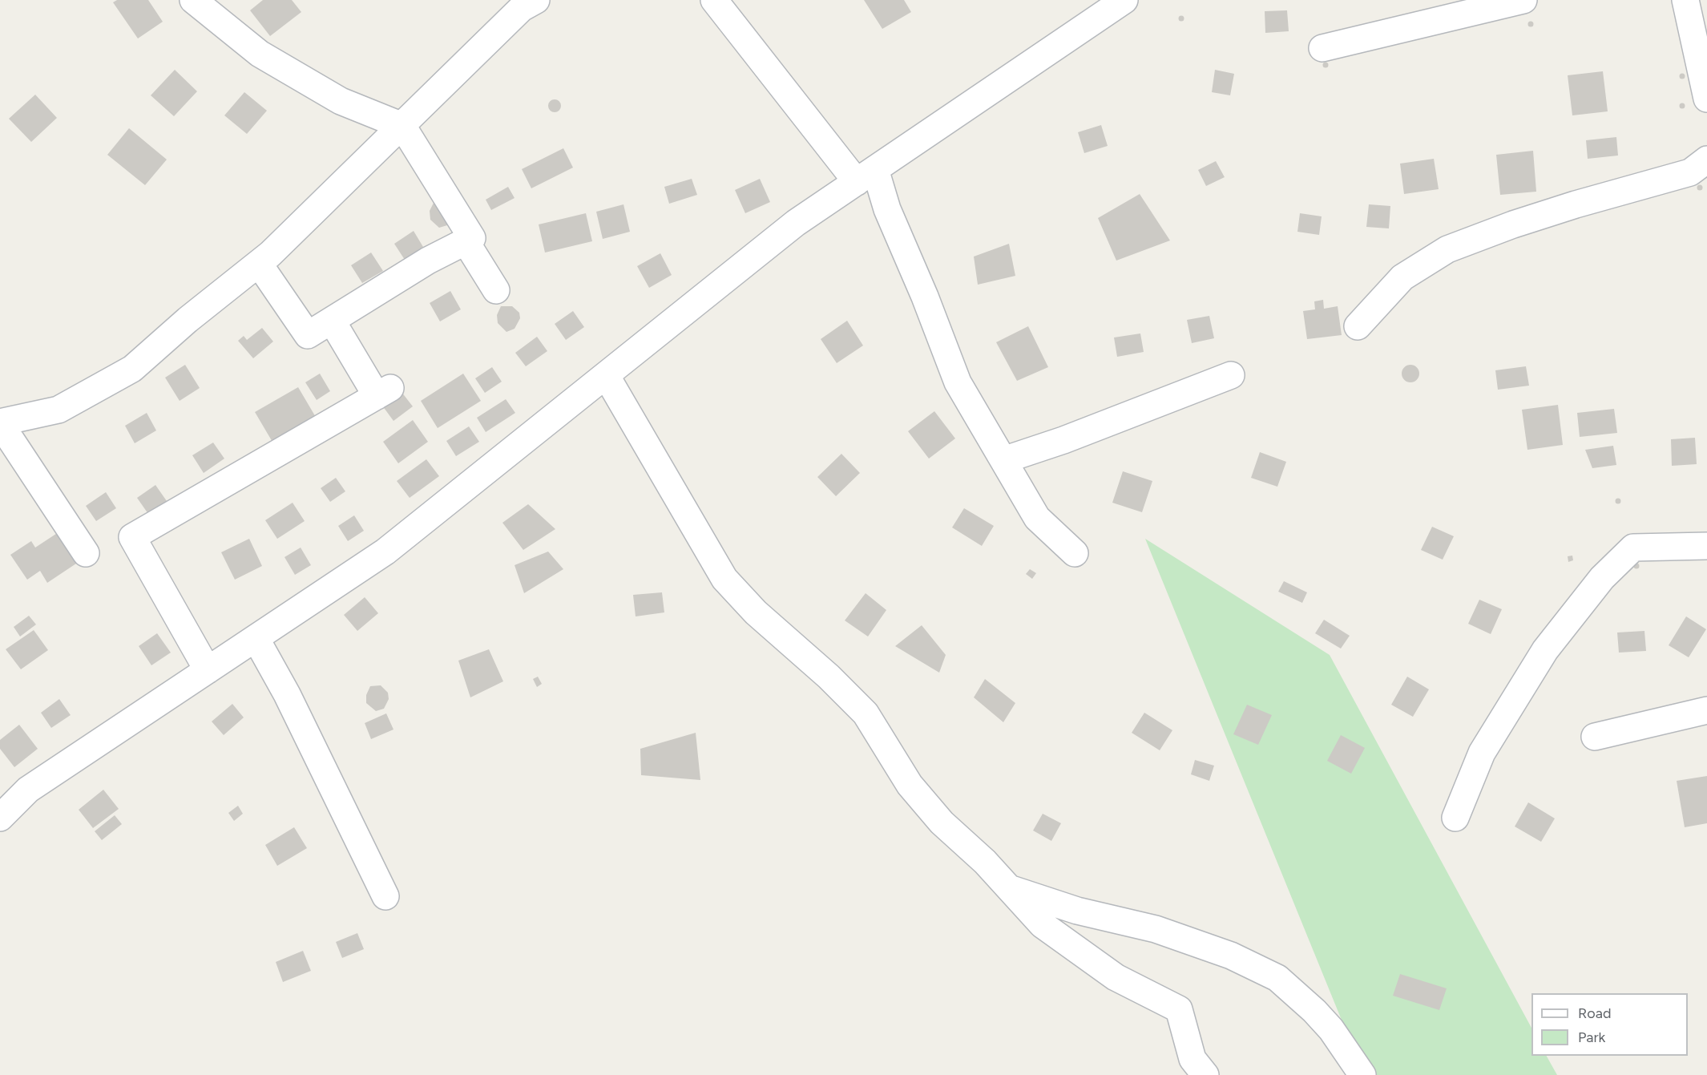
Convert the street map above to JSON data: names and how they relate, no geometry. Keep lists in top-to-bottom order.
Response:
{
  "legend": ["Road", "Park"]
}
